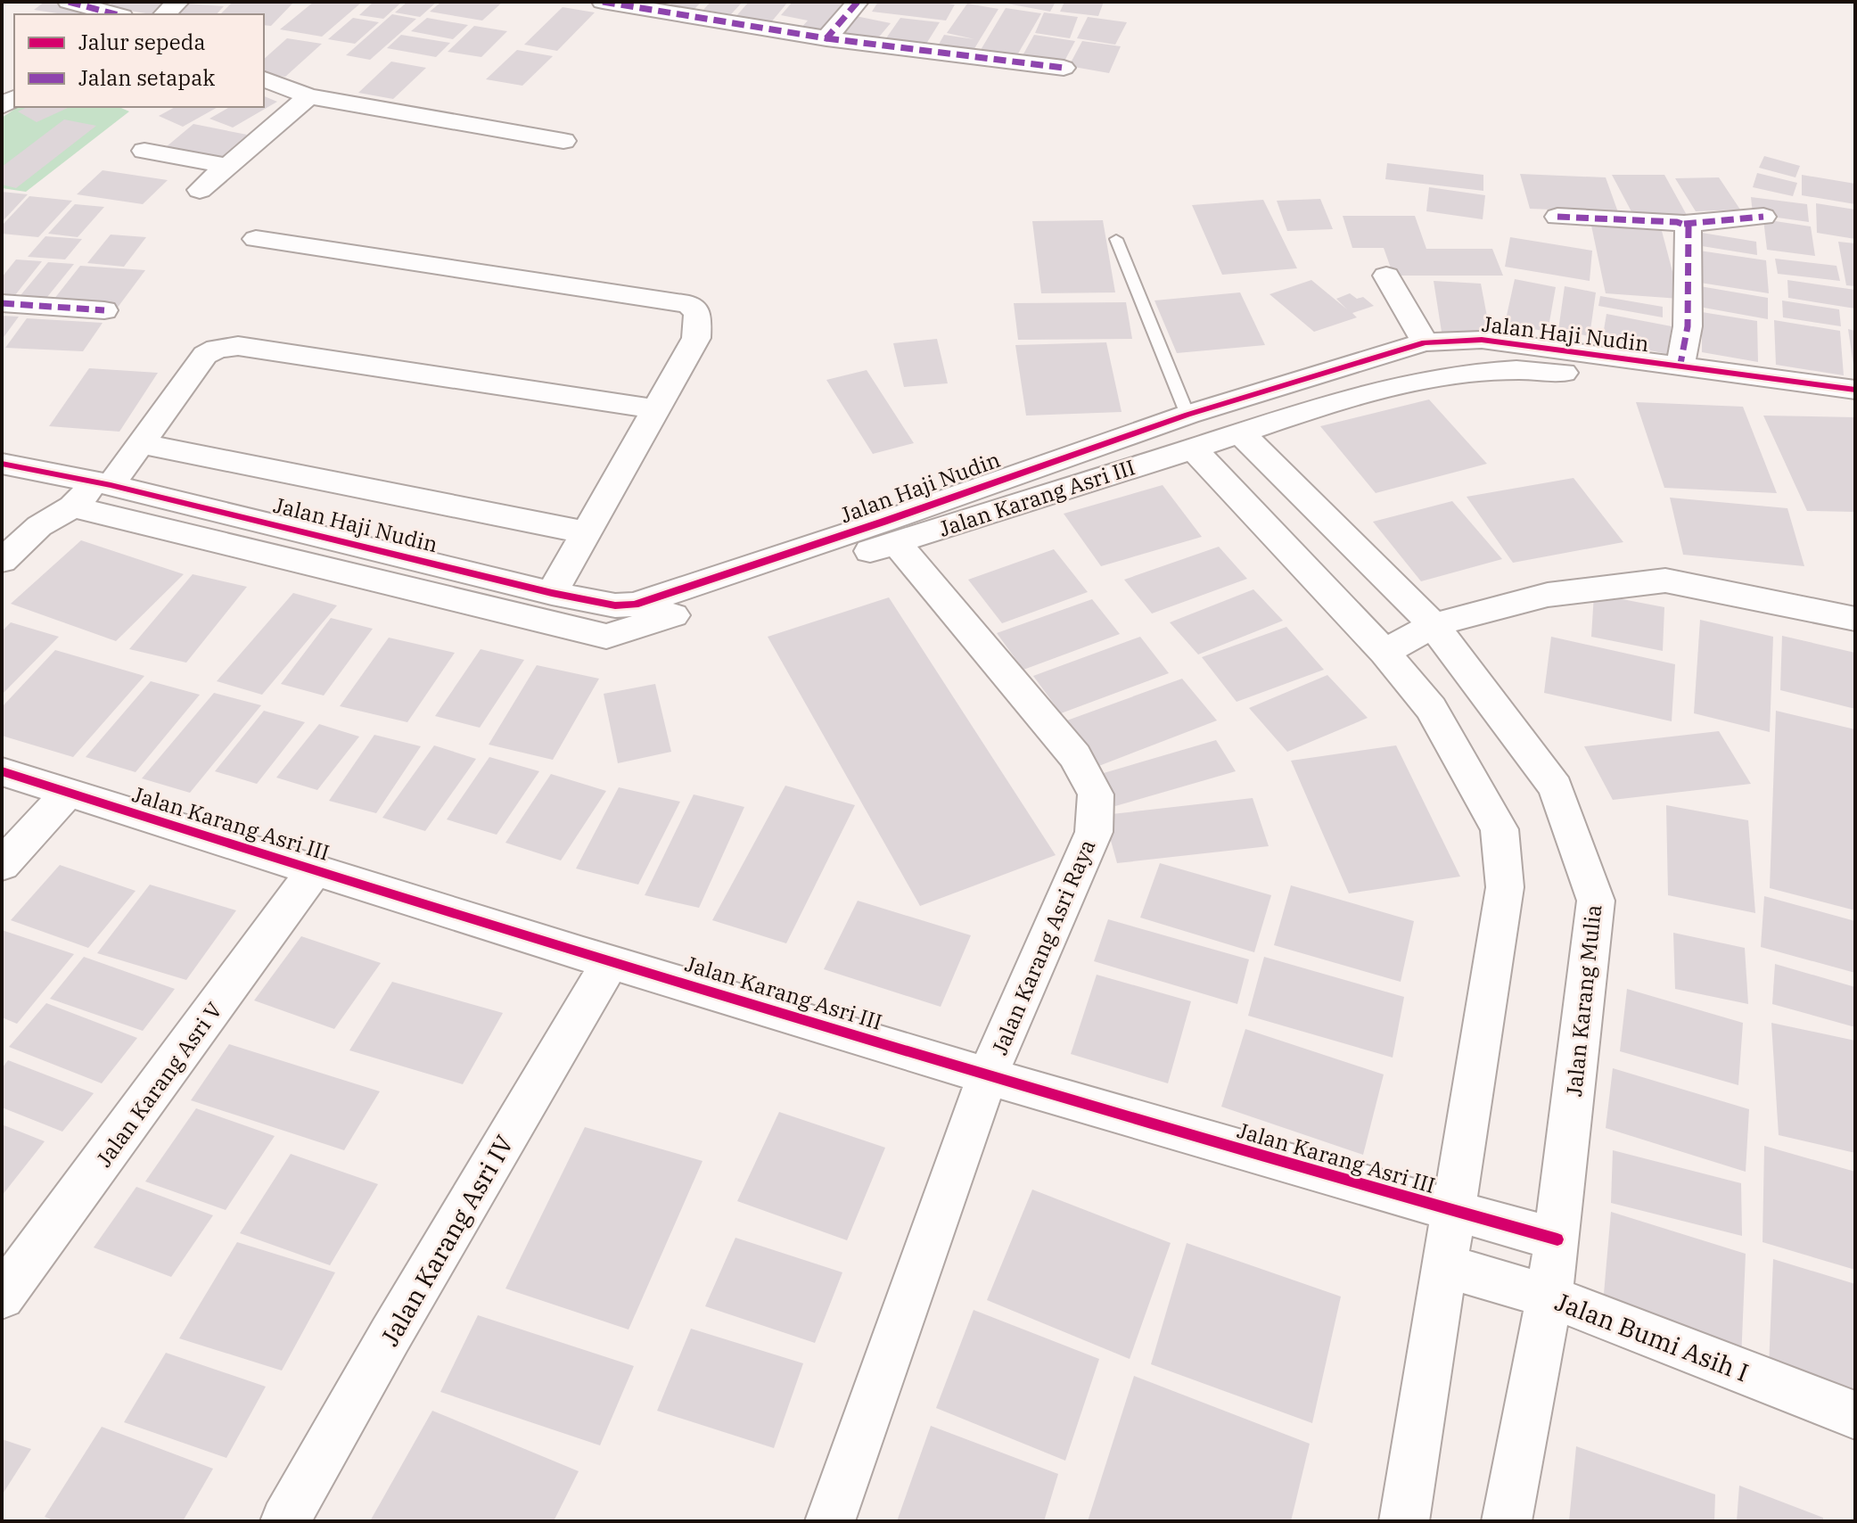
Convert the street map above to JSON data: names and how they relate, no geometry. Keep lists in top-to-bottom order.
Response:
{
  "streets": {
    "street": [
      "Jalan Haji Nudin",
      "Jalan Karang Asri III",
      "Jalan Karang Asri Raya",
      "Jalan Karang Mulia",
      "Jalan Karang Asri V",
      "Jalan Karang Asri IV",
      "Jalan Bumi Asih I"
    ]
  },
  "crossings": [
    ["Jalan Haji Nudin", "Jalan Karang Asri III"],
    ["Jalan Karang Asri III", "Jalan Karang Asri Raya"],
    ["Jalan Karang Asri III", "Jalan Karang Mulia"],
    ["Jalan Karang Asri III", "Jalan Karang Asri V"],
    ["Jalan Karang Asri III", "Jalan Karang Asri IV"],
    ["Jalan Karang Mulia", "Jalan Bumi Asih I"]
  ],
  "legend": ["Jalur sepeda", "Jalan setapak"]
}
